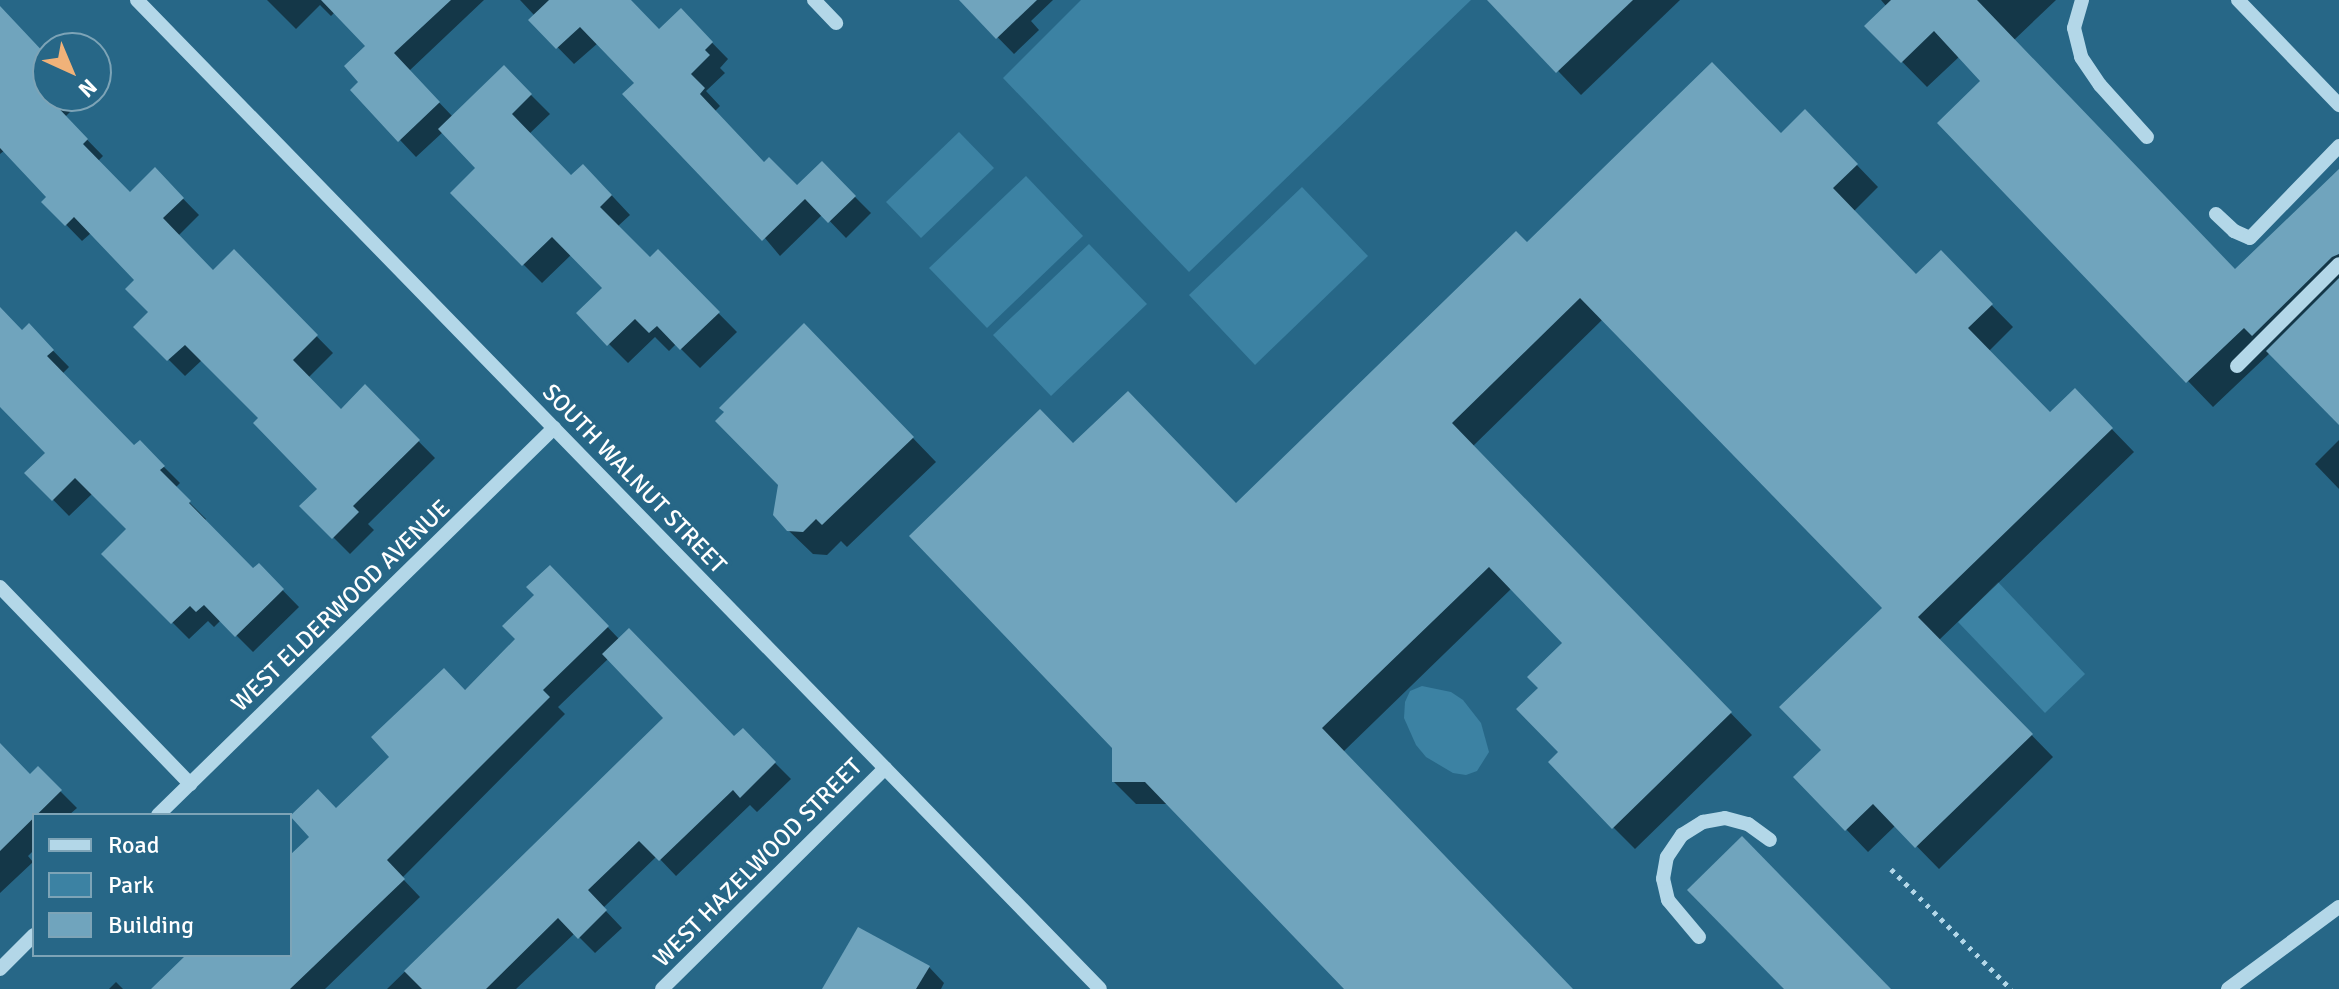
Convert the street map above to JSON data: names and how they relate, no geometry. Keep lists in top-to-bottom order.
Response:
{
  "streets": {
    "street": ["SOUTH WALNUT STREET", "WEST ELDERWOOD AVENUE", "WEST HAZELWOOD STREET"]
  },
  "crossings": [
    ["SOUTH WALNUT STREET", "WEST ELDERWOOD AVENUE"],
    ["SOUTH WALNUT STREET", "WEST HAZELWOOD STREET"]
  ],
  "legend": ["Road", "Park", "Building"],
  "north": "bottom right"
}
